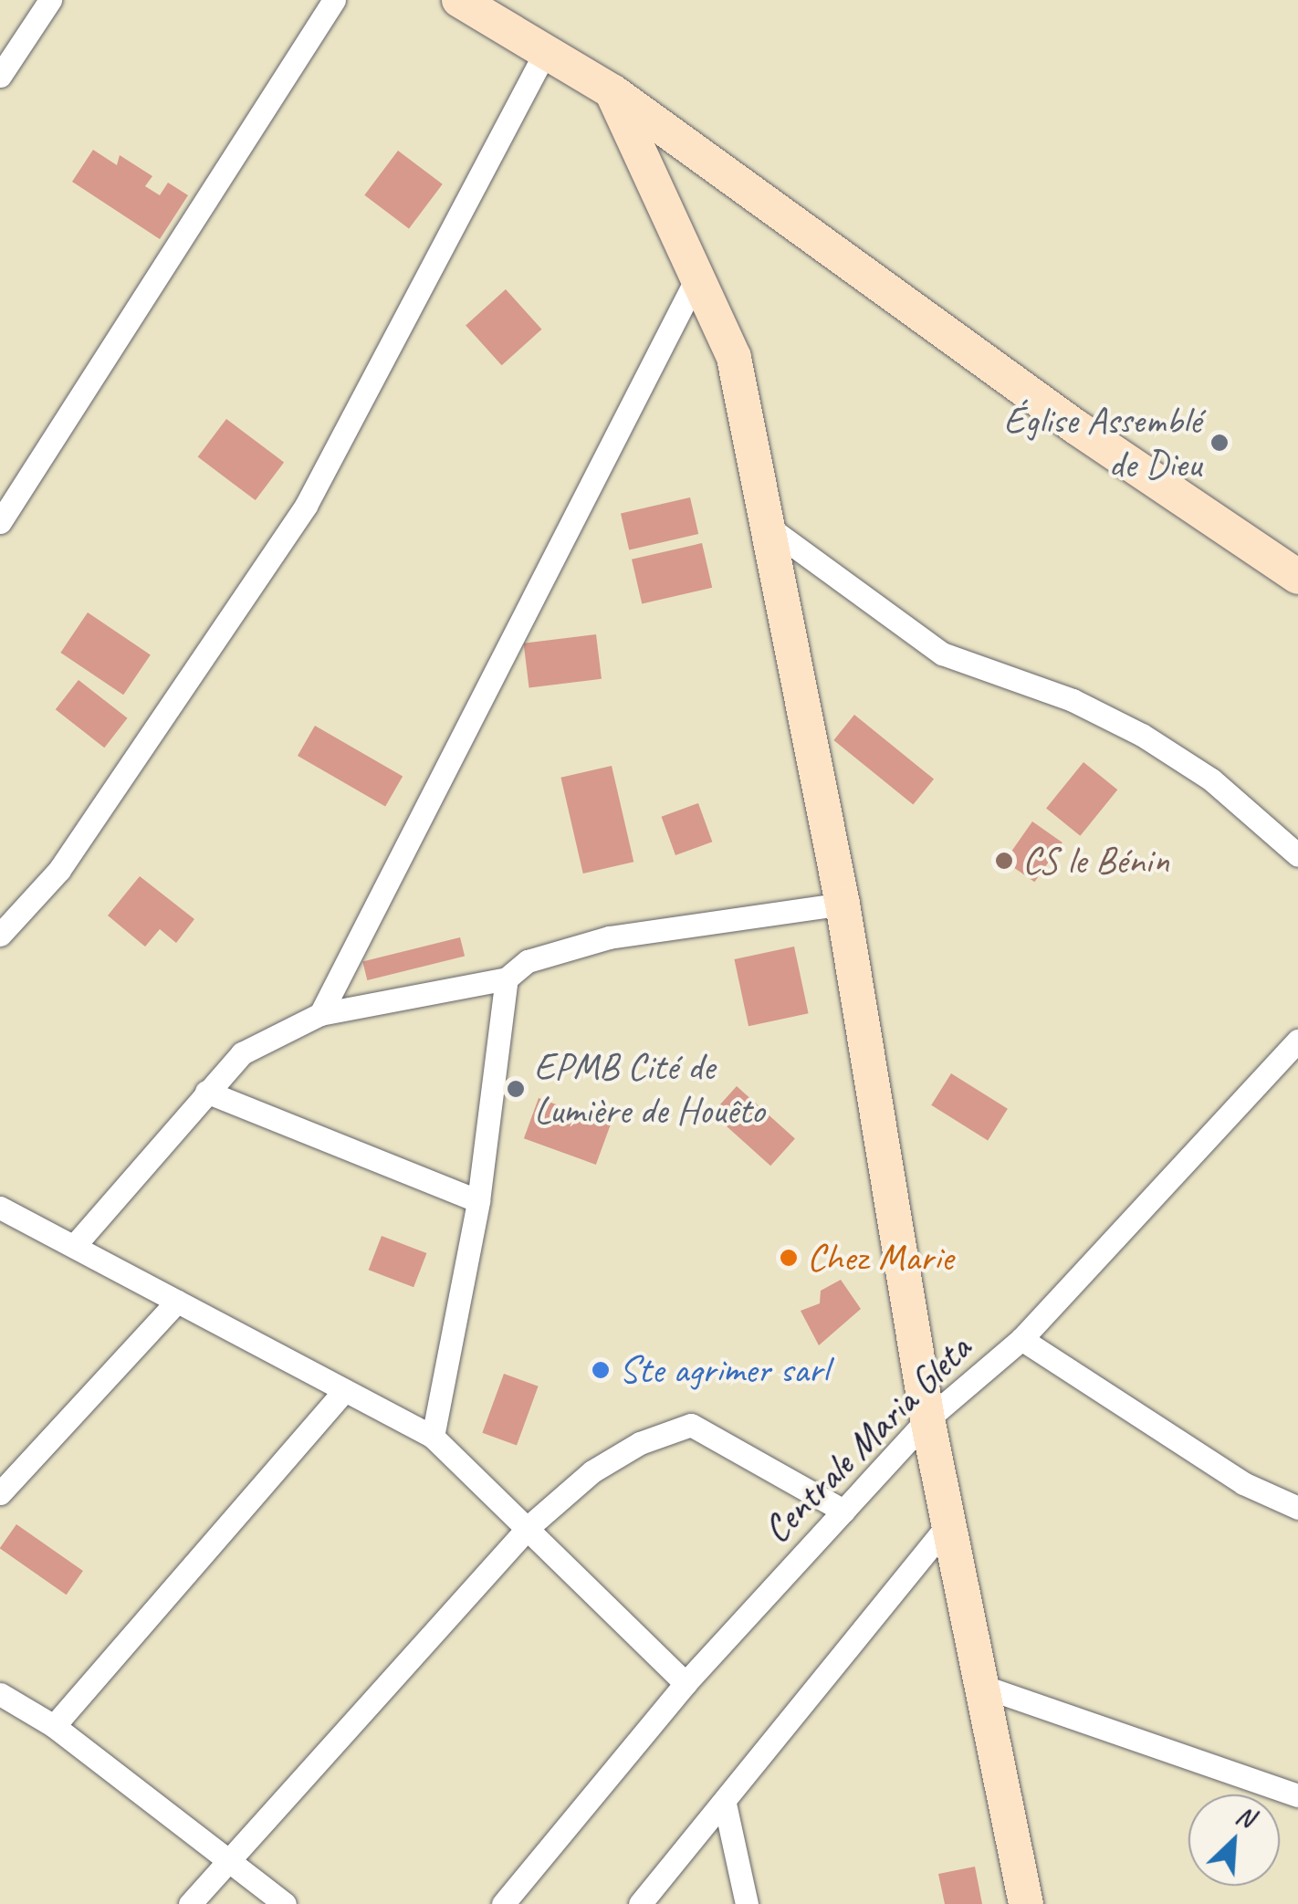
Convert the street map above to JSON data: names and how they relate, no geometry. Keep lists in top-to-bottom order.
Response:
{
  "streets": {
    "street": ["Centrale Maria Gleta"]
  },
  "places": [
    "Église Assemblé de Dieu",
    "CS le Bénin",
    "EPMB Cité de Lumière de Houêto",
    "Chez Marie",
    "Ste agrimer sarl"
  ],
  "north": "top right"
}
